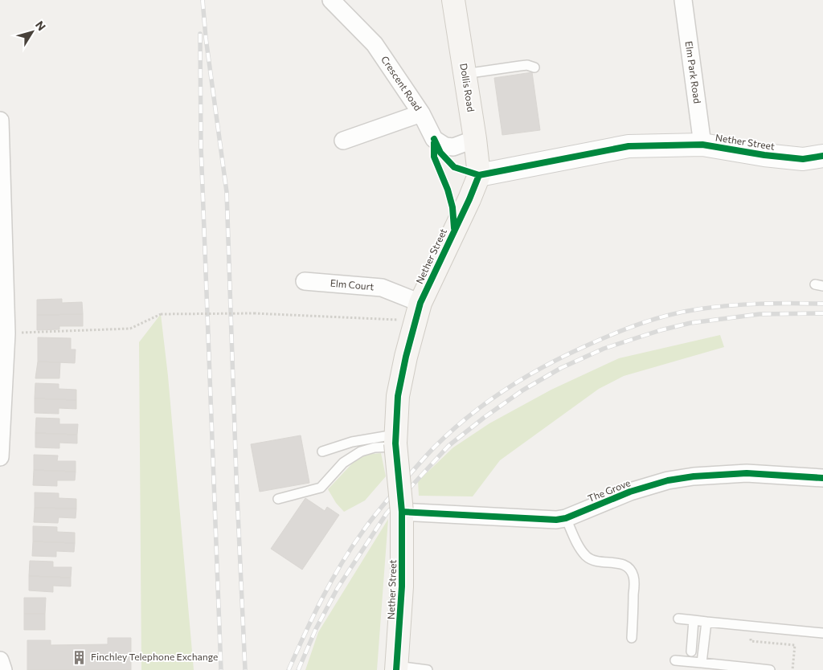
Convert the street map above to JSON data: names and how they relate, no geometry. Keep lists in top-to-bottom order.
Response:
{
  "streets": {
    "main road": ["Dollis Road", "Nether Street"],
    "street": [
      "Elm Park Road",
      "Crescent Road",
      "Elm Court",
      "The Grove"
    ]
  },
  "crossings": [
    ["Elm Park Road", "Nether Street"],
    ["Crescent Road", "Dollis Road"],
    ["Dollis Road", "Nether Street"],
    ["Nether Street", "Elm Court"],
    ["Nether Street", "The Grove"]
  ],
  "places": {
    "building": ["Finchley Telephone Exchange"]
  },
  "north": "top right"
}
